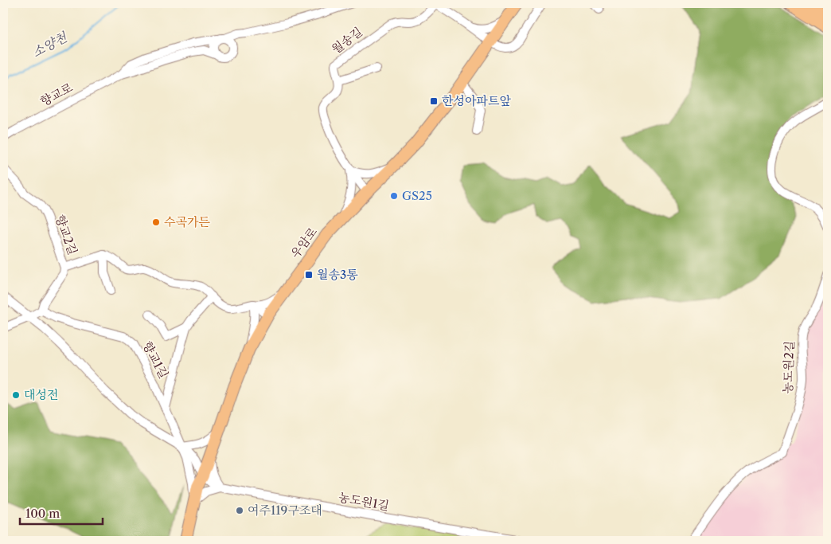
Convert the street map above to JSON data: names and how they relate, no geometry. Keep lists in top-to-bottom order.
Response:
{
  "streets": {
    "main road": ["우암로"],
    "street": [
      "월송길",
      "향교로",
      "향교2길",
      "향교1길",
      "농도원2길",
      "농도원1길"
    ]
  },
  "crossings": [
    ["월송길", "우암로"],
    ["우암로", "향교1길"],
    ["우암로", "농도원1길"],
    ["향교1길", "농도원1길"]
  ],
  "water": ["소양천"],
  "places": {
    "transit": ["한성아파트앞", "월송3통"],
    "other": [
      "GS25",
      "수곡가든",
      "대성전",
      "여주119구조대"
    ]
  },
  "scale_bar": "100 m"
}
